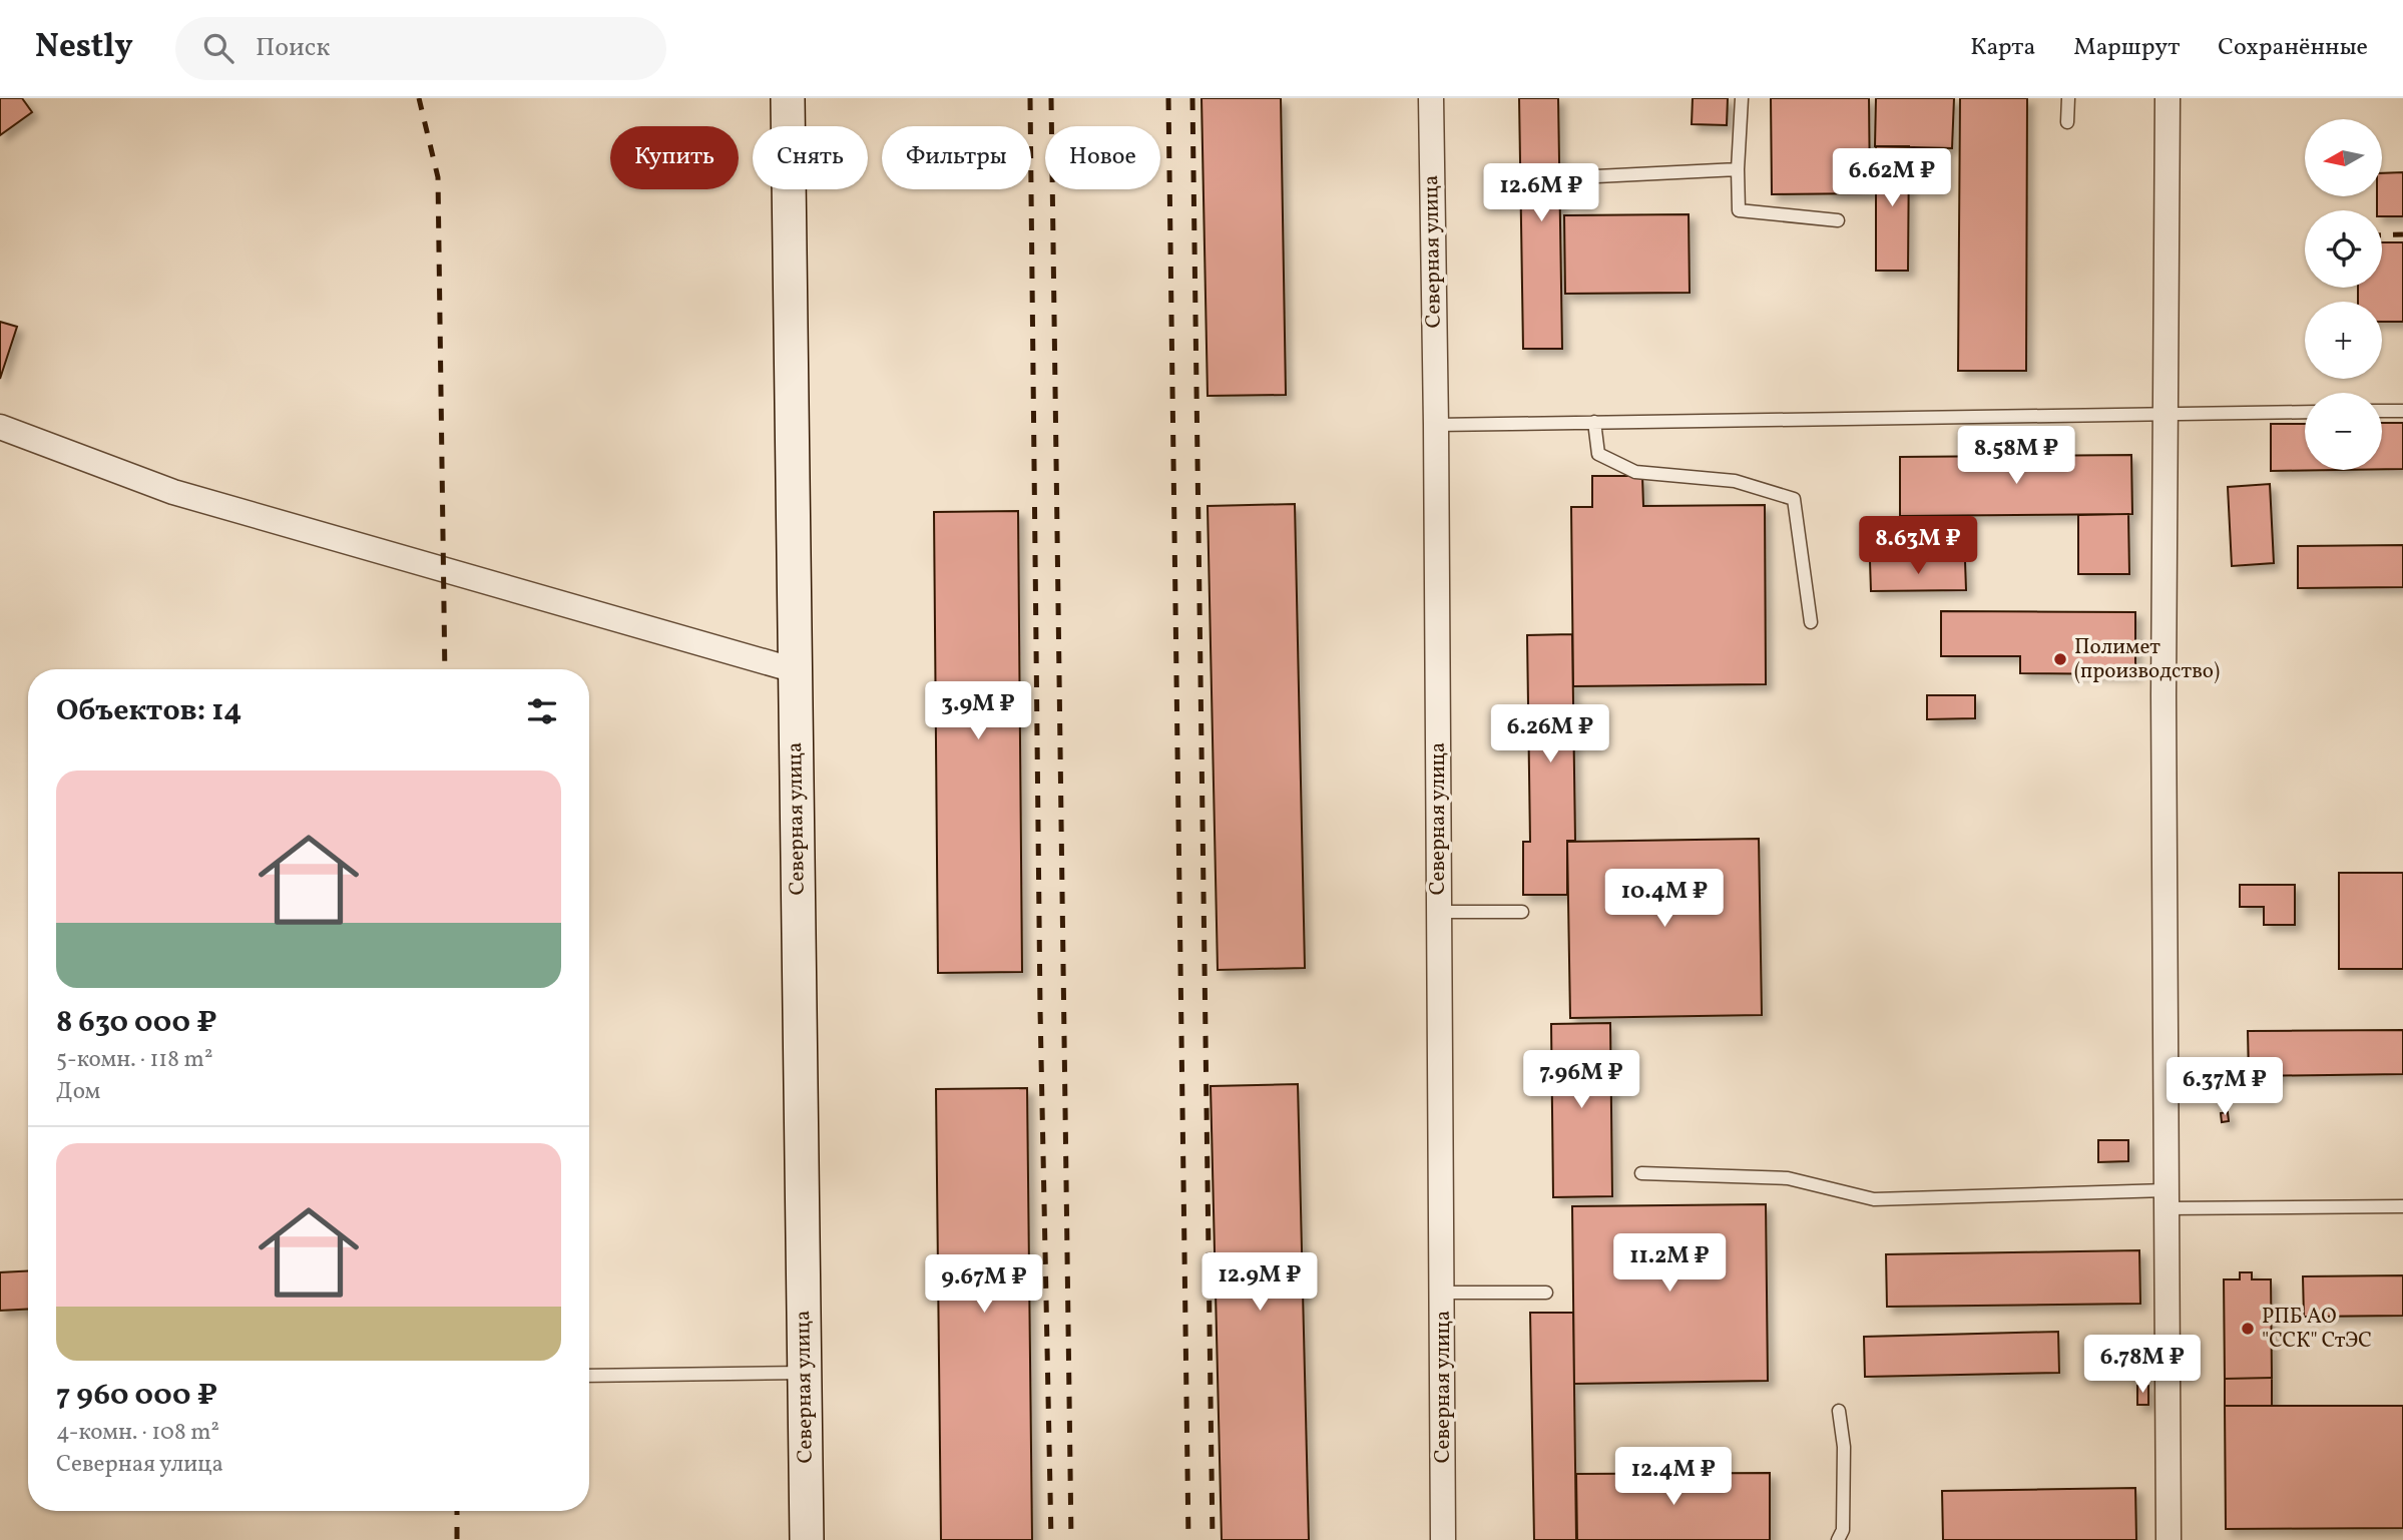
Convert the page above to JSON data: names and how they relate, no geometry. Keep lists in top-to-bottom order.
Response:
{
  "streets": {
    "main road": ["Северная улица"]
  },
  "places": ["Полимет (производство)", "РПБ АО \"ССК\" СтЭС"],
  "north": "left",
  "page": {
    "header": "Nestly",
    "search": "Поиск",
    "nav": ["Карта", "Маршрут", "Сохранённые"],
    "map_buttons": ["+", "−"],
    "chip": [
      "Купить",
      "Снять",
      "Фильтры",
      "Новое"
    ],
    "price": [
      "6.62M ₽",
      "12.6M ₽",
      "8.58M ₽",
      "8.63M ₽",
      "3.9M ₽",
      "6.26M ₽",
      "10.4M ₽",
      "7.96M ₽",
      "6.37M ₽",
      "11.2M ₽",
      "12.9M ₽",
      "9.67M ₽",
      "6.78M ₽",
      "12.4M ₽"
    ],
    "heading": "Объектов: 14",
    "list": [
      {
        "name": "8 630 000 ₽",
        "note": "5-комн. · 118 m² · Дом"
      },
      {
        "name": "7 960 000 ₽",
        "note": "4-комн. · 108 m² · Северная улица"
      }
    ]
  }
}
